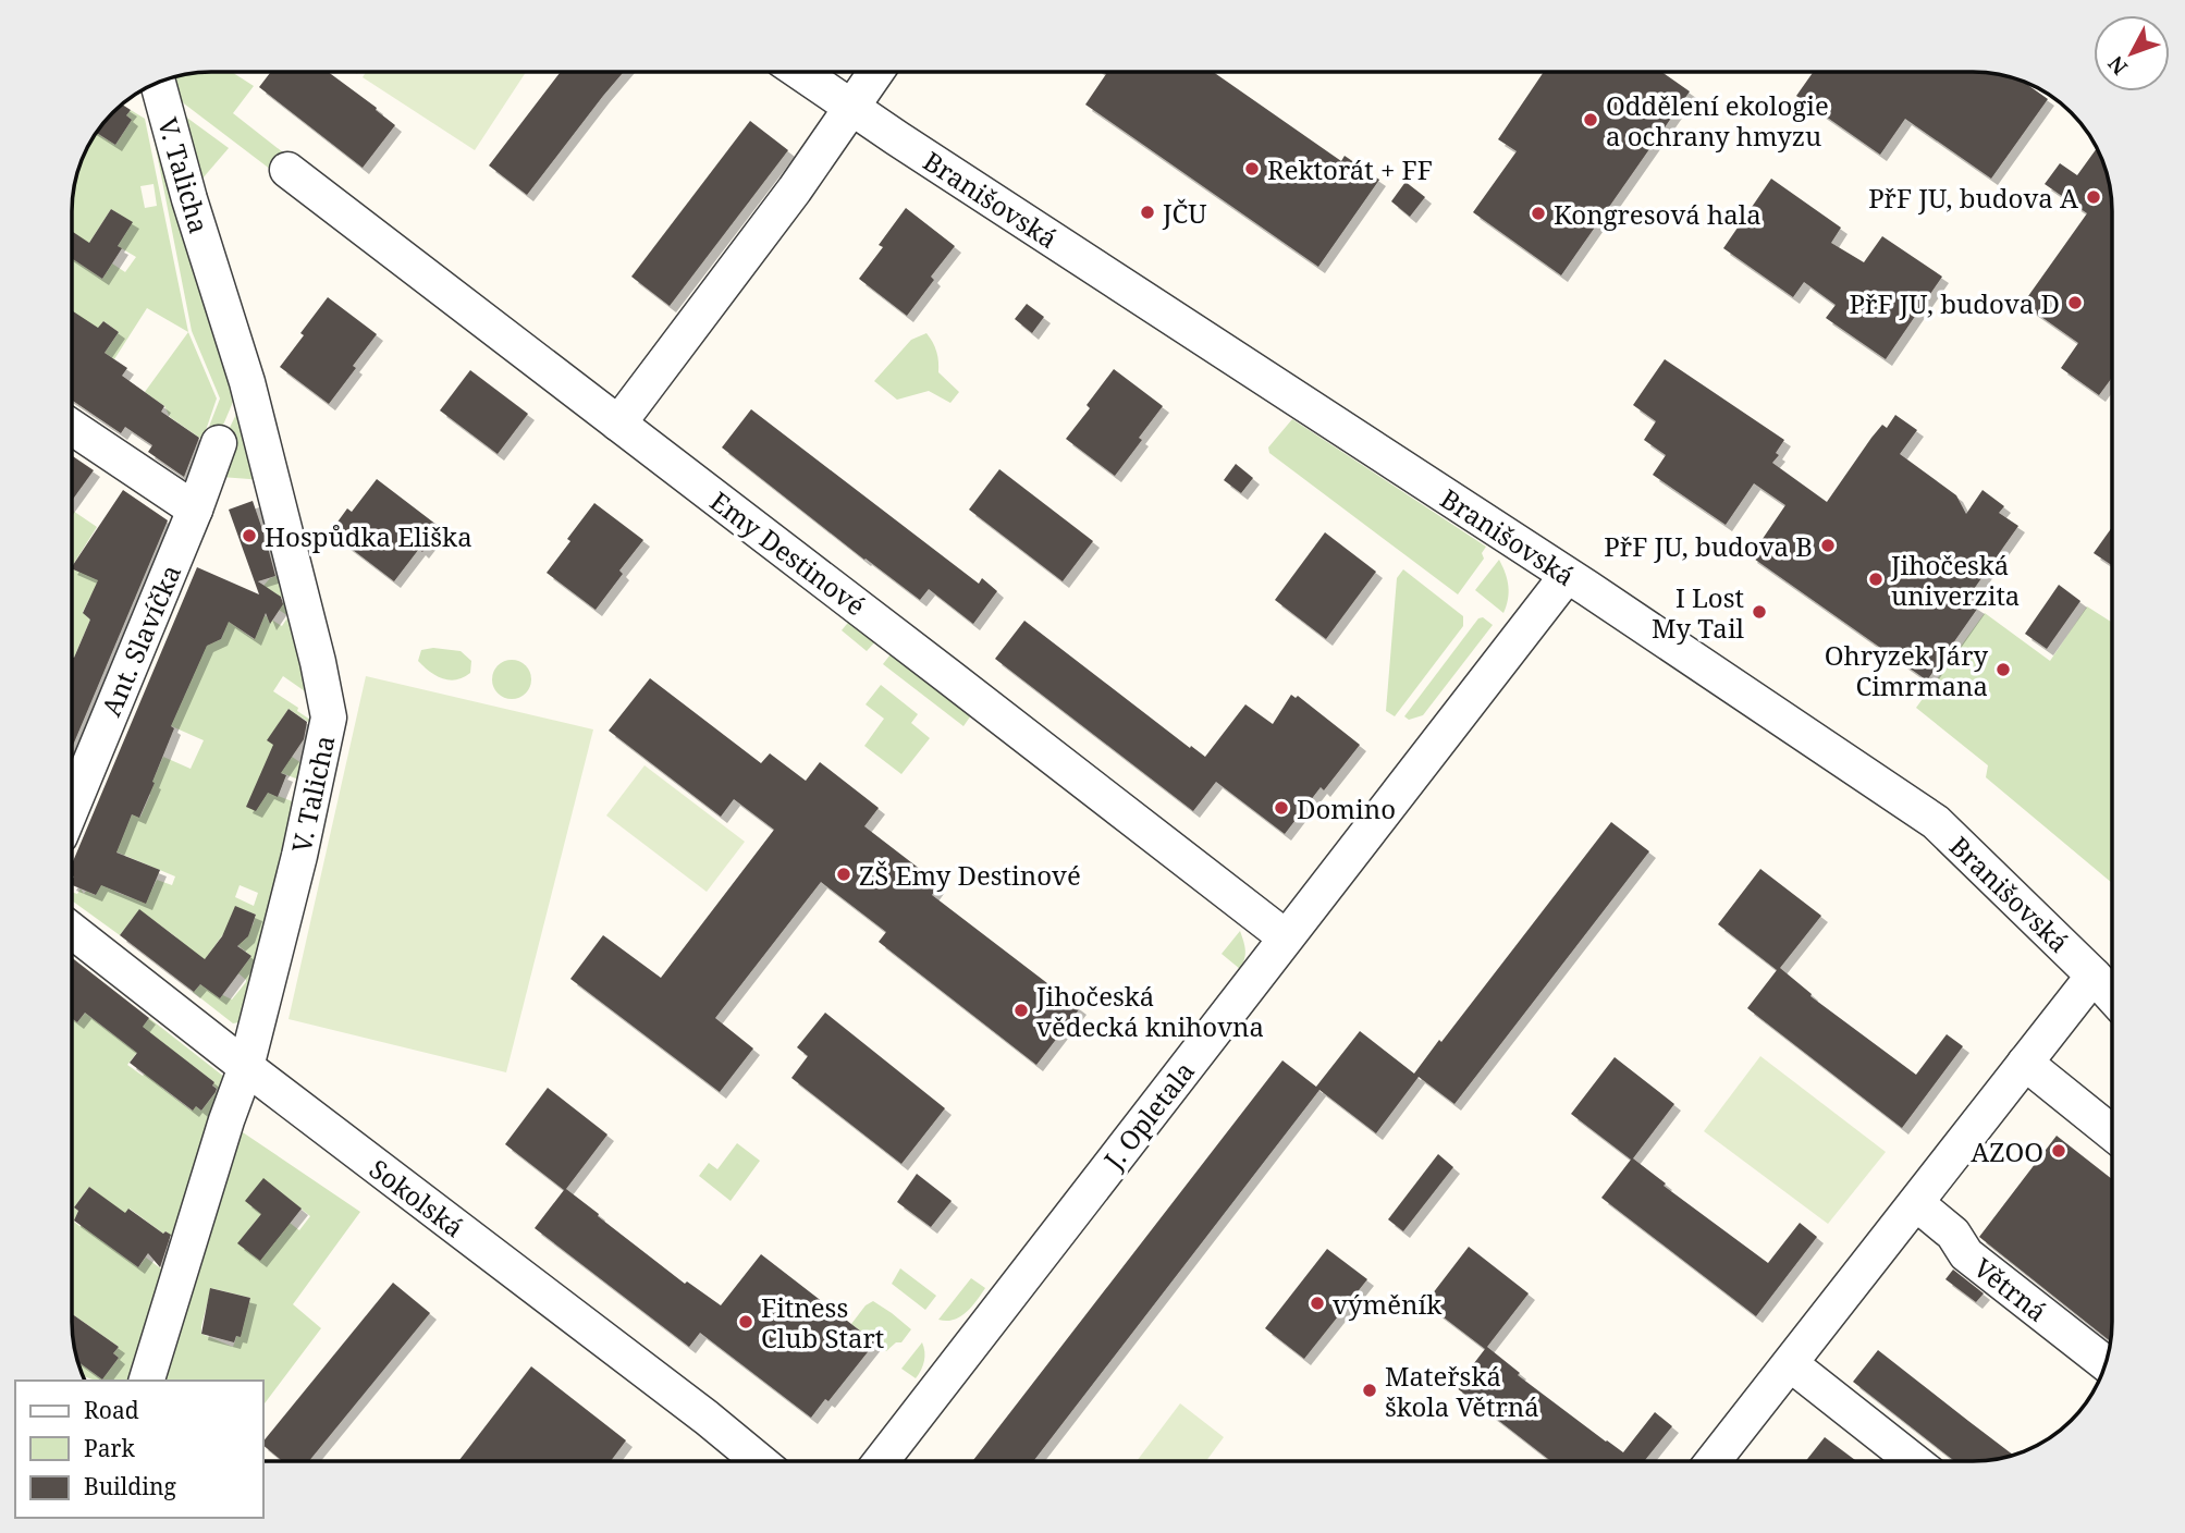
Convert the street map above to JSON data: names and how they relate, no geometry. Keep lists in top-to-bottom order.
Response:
{
  "streets": {
    "street": [
      "V. Talicha",
      "Branišovská",
      "Emy Destinové",
      "Ant. Slavíčka",
      "J. Opletala",
      "Sokolská",
      "Větrná"
    ]
  },
  "crossings": [
    ["V. Talicha", "Sokolská"],
    ["Branišovská", "J. Opletala"],
    ["Emy Destinové", "J. Opletala"]
  ],
  "places": [
    "Oddělení ekologie a ochrany hmyzu",
    "Rektorát + FF",
    "PřF JU, budova A",
    "JČU",
    "Kongresová hala",
    "PřF JU, budova D",
    "Hospůdka Eliška",
    "PřF JU, budova B",
    "Jihočeská univerzita",
    "I Lost My Tail",
    "Ohryzek Járy Cimrmana",
    "Domino",
    "ZŠ Emy Destinové",
    "Jihočeská vědecká knihovna",
    "AZOO",
    "výměník",
    "Fitness Club Start",
    "Mateřská škola Větrná"
  ],
  "legend": ["Road", "Park", "Building"],
  "north": "bottom left"
}
